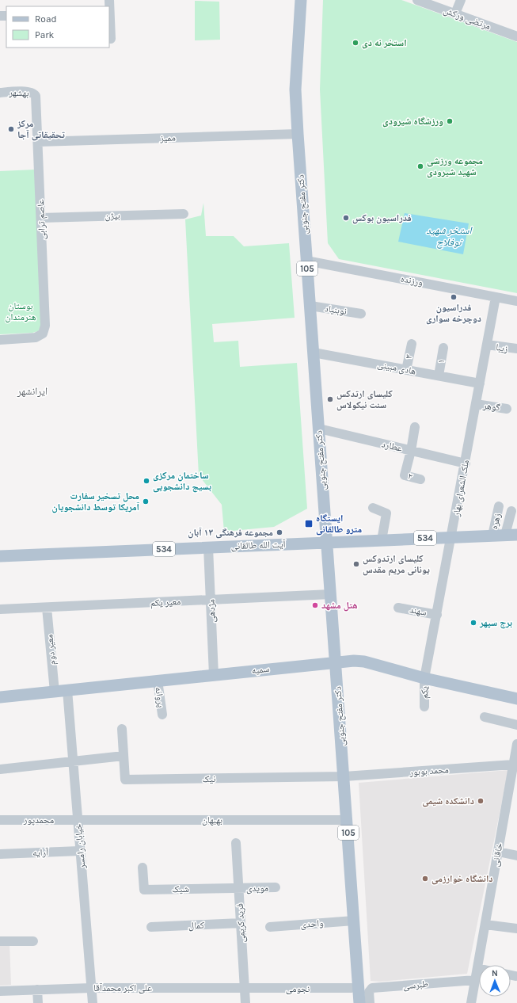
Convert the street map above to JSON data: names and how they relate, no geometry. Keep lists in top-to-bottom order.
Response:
{
  "streets": {
    "main road": [
      "دکتر مفتح جنوبی",
      "105",
      "534",
      "آیت الله طالقانی",
      "سمیه"
    ],
    "street": [
      "مرتضی ورکش",
      "بهشهر",
      "ممیز",
      "بیژن",
      "عاصم ترابی",
      "ورزنده",
      "نوبنیاد",
      "زیبا",
      "۳",
      "۱",
      "هادی مبینی",
      "گوهر",
      "عطارد",
      "۲",
      "ملک الشعرای بهار",
      "زهره",
      "معیر یکم",
      "مژدهی",
      "سهند",
      "معیر دوم",
      "یکم",
      "پروانه",
      "محمد بوبور",
      "نیک",
      "محمدپور",
      "بهبهان",
      "خیابان رامسر",
      "آرایه",
      "خاقانی",
      "مویدی",
      "شیک",
      "فرید کریمی",
      "واحدی",
      "کمال",
      "طبرسی",
      "علی اکبر محمدآقا",
      "نجومی"
    ]
  },
  "crossings": [
    ["بهشهر", "عاصم ترابی"],
    ["ممیز", "دکتر مفتح جنوبی"],
    ["ممیز", "عاصم ترابی"],
    ["دکتر مفتح جنوبی", "ورزنده"],
    ["دکتر مفتح جنوبی", "نوبنیاد"],
    ["دکتر مفتح جنوبی", "هادی مبینی"],
    ["دکتر مفتح جنوبی", "عطارد"],
    ["دکتر مفتح جنوبی", "آیت الله طالقانی"],
    ["دکتر مفتح جنوبی", "معیر یکم"],
    ["دکتر مفتح جنوبی", "سمیه"],
    ["دکتر مفتح جنوبی", "محمد بوبور"],
    ["دکتر مفتح جنوبی", "نیک"],
    ["دکتر مفتح جنوبی", "بهبهان"],
    ["دکتر مفتح جنوبی", "واحدی"],
    ["دکتر مفتح جنوبی", "نجومی"],
    ["بیژن", "عاصم ترابی"],
    ["ورزنده", "ملک الشعرای بهار"],
    ["زیبا", "ملک الشعرای بهار"],
    ["۳", "هادی مبینی"],
    ["۱", "هادی مبینی"],
    ["هادی مبینی", "ملک الشعرای بهار"],
    ["گوهر", "ملک الشعرای بهار"],
    ["عطارد", "۲"],
    ["عطارد", "ملک الشعرای بهار"],
    ["ملک الشعرای بهار", "آیت الله طالقانی"],
    ["ملک الشعرای بهار", "سهند"],
    ["ملک الشعرای بهار", "سمیه"],
    ["ملک الشعرای بهار", "یکم"],
    ["زهره", "آیت الله طالقانی"],
    ["آیت الله طالقانی", "مژدهی"],
    ["معیر یکم", "مژدهی"],
    ["معیر یکم", "معیر دوم"],
    ["مژدهی", "سمیه"],
    ["معیر دوم", "سمیه"],
    ["سمیه", "یکم"],
    ["سمیه", "پروانه"],
    ["سمیه", "خیابان رامسر"],
    ["محمد بوبور", "نیک"],
    ["محمد بوبور", "خاقانی"],
    ["محمدپور", "بهبهان"],
    ["محمدپور", "خیابان رامسر"],
    ["بهبهان", "خیابان رامسر"],
    ["خیابان رامسر", "آرایه"],
    ["خیابان رامسر", "علی اکبر محمدآقا"],
    ["خاقانی", "طبرسی"],
    ["مویدی", "شیک"],
    ["مویدی", "فرید کریمی"],
    ["شیک", "فرید کریمی"],
    ["فرید کریمی", "کمال"],
    ["فرید کریمی", "علی اکبر محمدآقا"],
    ["فرید کریمی", "نجومی"],
    ["علی اکبر محمدآقا", "نجومی"]
  ],
  "districts": ["ایرانشهر"],
  "water": ["استخر شهید نوفلاح"],
  "parks": ["بوستان هنرمندان"],
  "places": {
    "other": [
      "استخر نه دی",
      "ورزشگاه شیرودی",
      "مرکز تحقیقاتی آجا",
      "مجموعه ورزشی شهید شیرودی",
      "فدراسیون بوکس",
      "فدراسیون دوچرخه سواری",
      "کلیسای ارتدکس سنت نیکولاس",
      "ساختمان مرکزی بسیج دانشجویی",
      "محل تسخیر سفارت آمریکا توسط دانشجویان",
      "مجموعه فرهنگی ۱۳ آبان",
      "کلیسای ارتدوکس یونانی مریم مقدس",
      "هتل مشهد",
      "برج سپهر",
      "دانشکده شیمی",
      "دانشگاه خوارزمی"
    ],
    "transit": ["ایستگاه مترو طالقانی"]
  },
  "legend": ["Road", "Park"],
  "north": "top"
}
